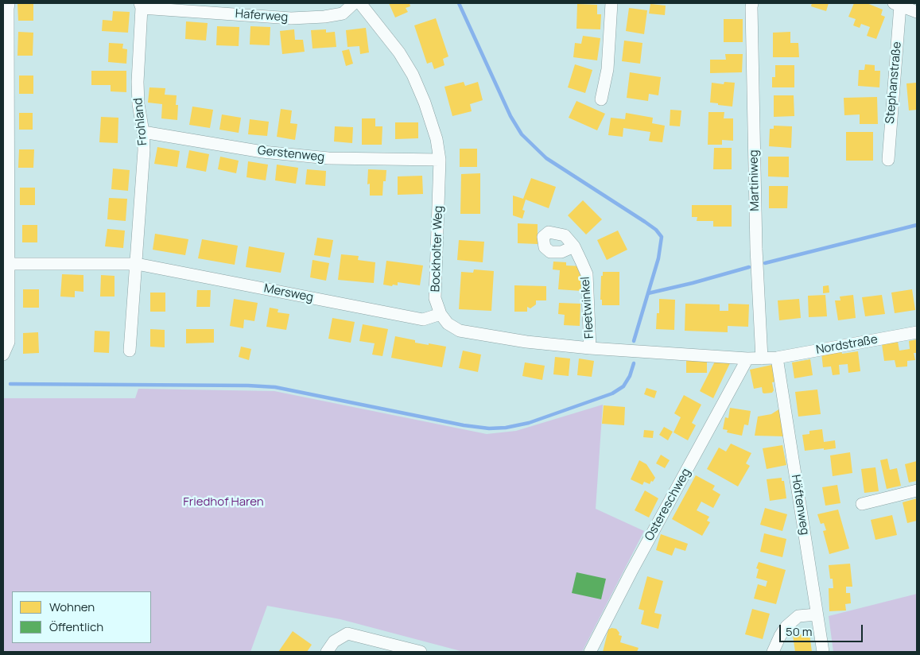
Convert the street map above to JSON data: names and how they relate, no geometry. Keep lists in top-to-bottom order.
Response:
{
  "streets": {
    "street": [
      "Haferweg",
      "Stephanstraße",
      "Frohland",
      "Gerstenweg",
      "Martiniweg",
      "Bockholter Weg",
      "Mersweg",
      "Fleetwinkel",
      "Nordstraße",
      "Ostereschweg",
      "Höftenweg"
    ]
  },
  "crossings": [
    ["Haferweg", "Frohland"],
    ["Frohland", "Gerstenweg"],
    ["Frohland", "Mersweg"],
    ["Gerstenweg", "Bockholter Weg"],
    ["Martiniweg", "Bockholter Weg"],
    ["Bockholter Weg", "Mersweg"],
    ["Bockholter Weg", "Fleetwinkel"],
    ["Bockholter Weg", "Nordstraße"],
    ["Bockholter Weg", "Ostereschweg"],
    ["Bockholter Weg", "Höftenweg"],
    ["Nordstraße", "Höftenweg"]
  ],
  "parks": ["Friedhof Haren"],
  "legend": ["Wohnen", "Öffentlich"],
  "scale_bar": "50 m"
}
